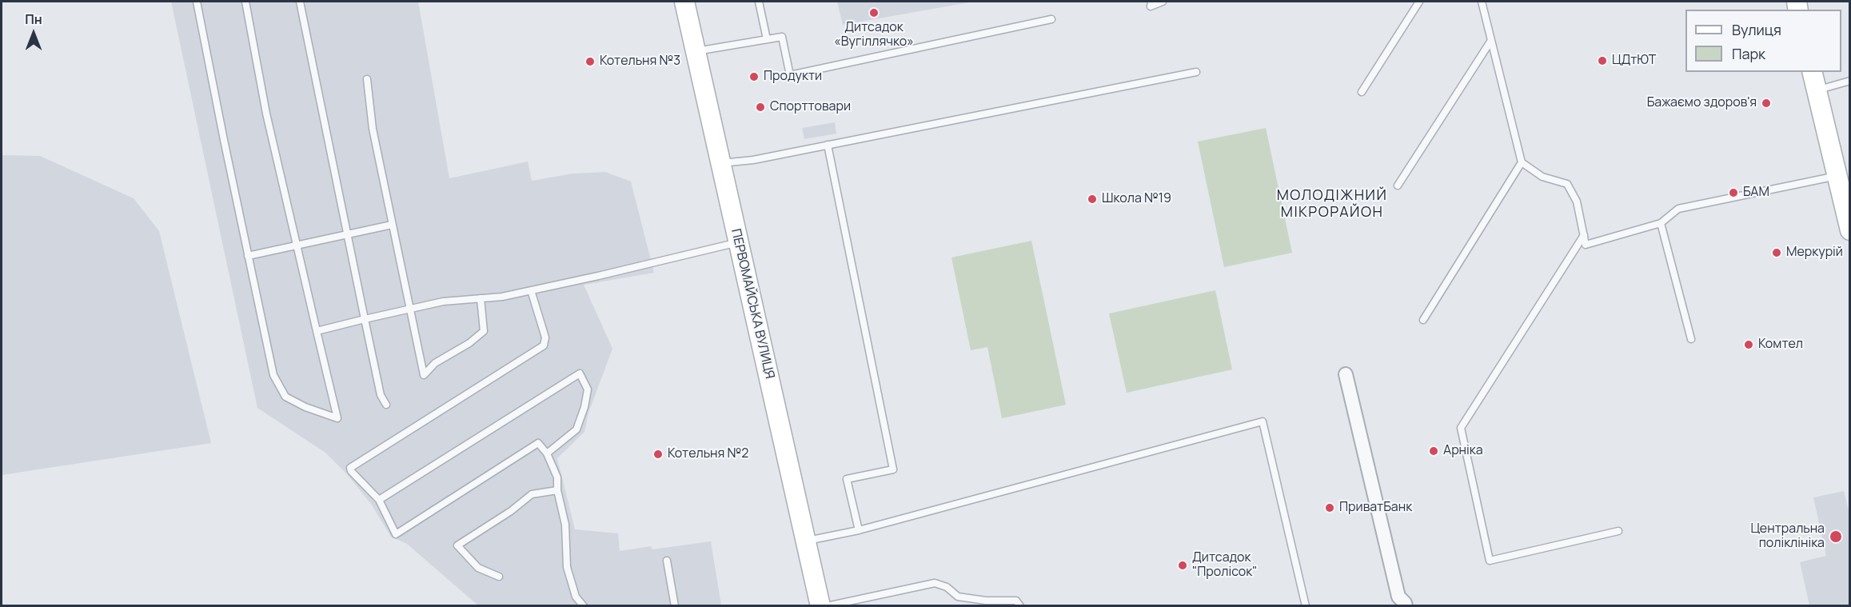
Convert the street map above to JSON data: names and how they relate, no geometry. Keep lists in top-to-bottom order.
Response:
{
  "streets": {
    "main road": ["ПЕРВОМАЙСЬКА ВУЛИЦЯ"]
  },
  "districts": ["МОЛОДІЖНИЙ МІКРОРАЙОН"],
  "places": [
    "Дитсадок «Вугіллячко»",
    "ЦДтЮТ",
    "Котельня №3",
    "Продукти",
    "Бажаємо здоров'я",
    "Спорттовари",
    "БАМ",
    "Школа №19",
    "Меркурій",
    "Комтел",
    "Арніка",
    "Котельня №2",
    "ПриватБанк",
    "Центральна поліклініка",
    "Дитсадок \"Пролісок\""
  ],
  "legend": ["Вулиця", "Парк"],
  "north": "top"
}
